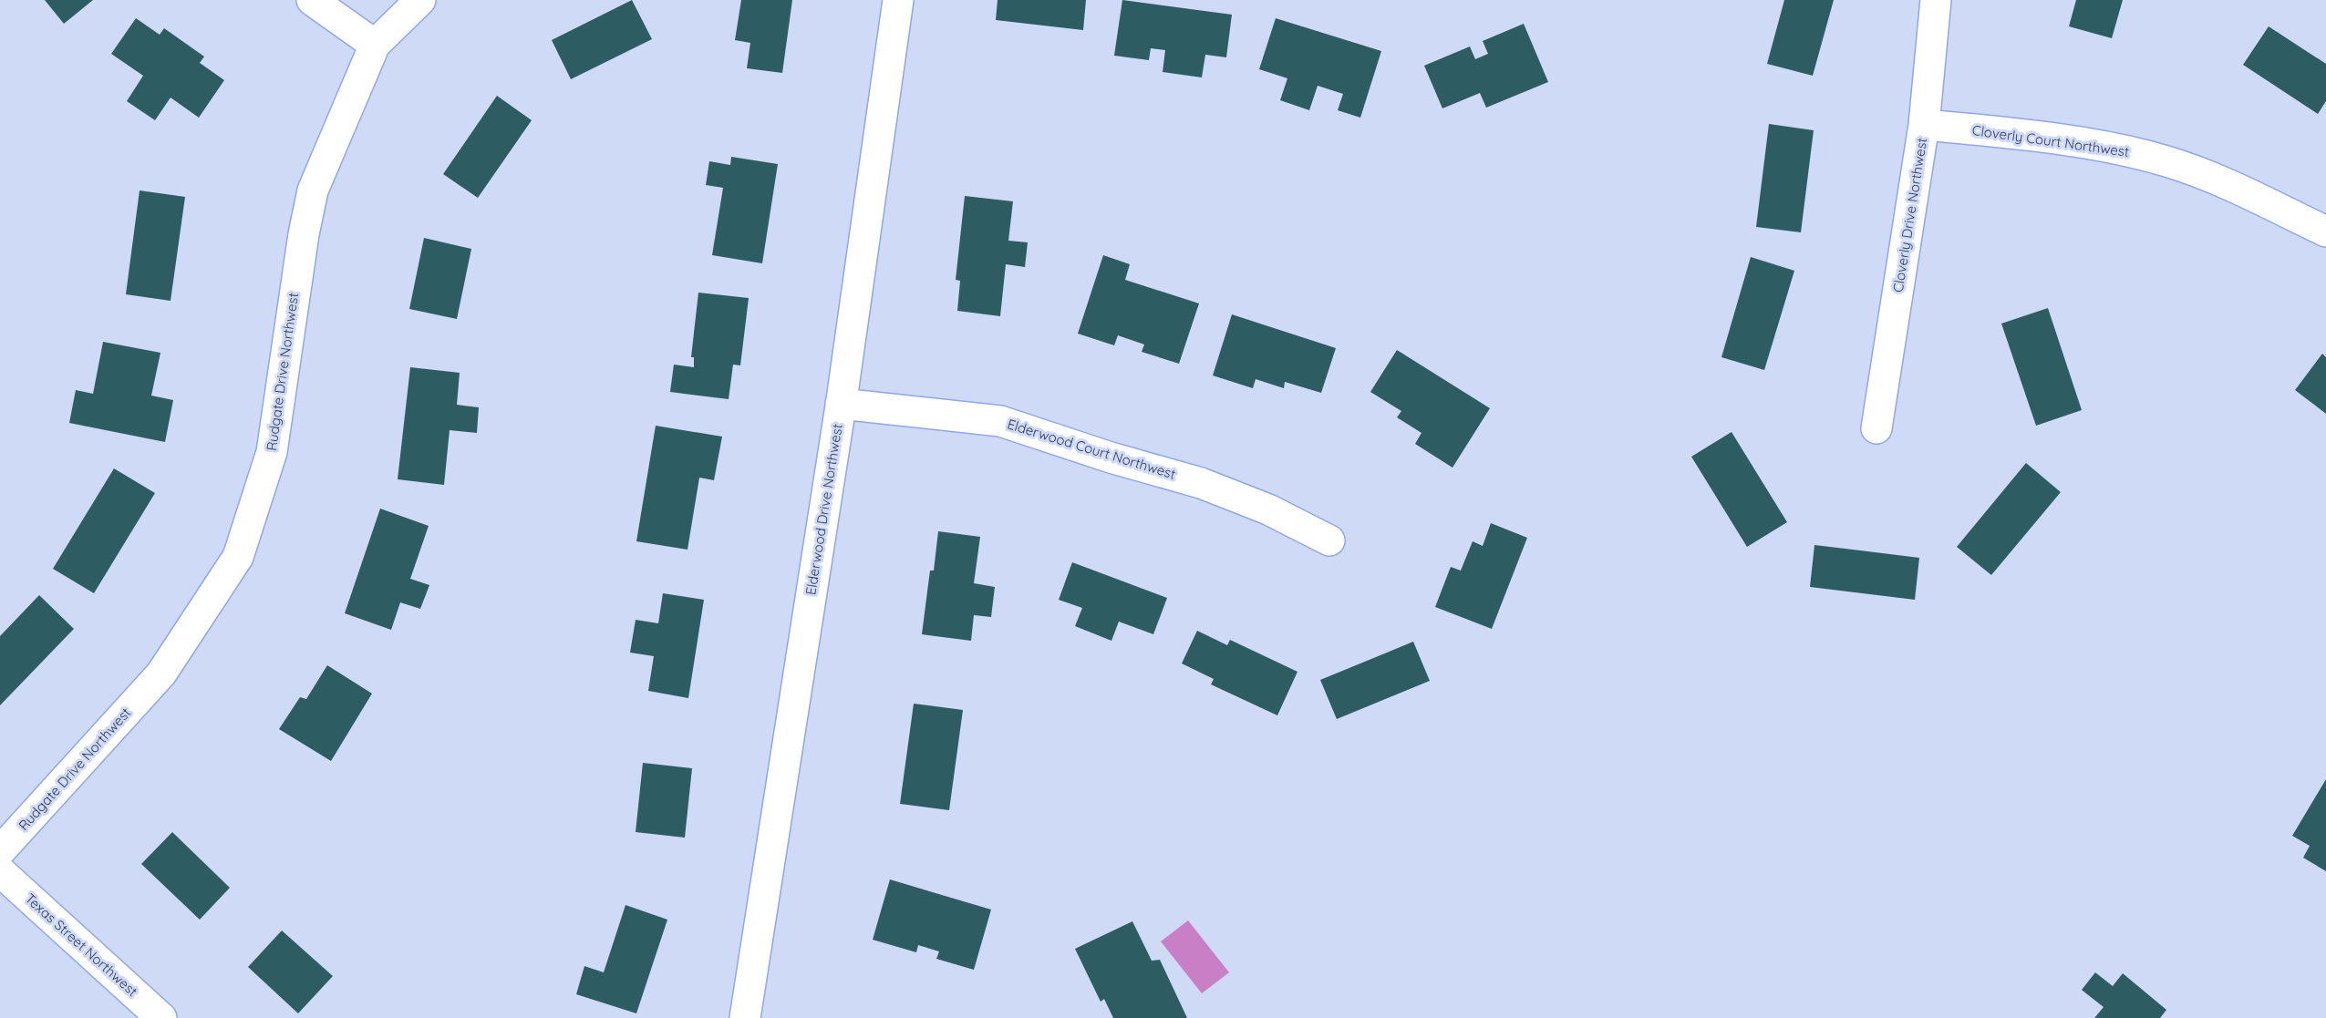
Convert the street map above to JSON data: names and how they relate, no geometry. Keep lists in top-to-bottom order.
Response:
{
  "streets": {
    "street": [
      "Cloverly Court Northwest",
      "Cloverly Drive Northwest",
      "Rudgate Drive Northwest",
      "Elderwood Court Northwest",
      "Elderwood Drive Northwest",
      "Texas Street Northwest"
    ]
  },
  "crossings": [
    ["Cloverly Court Northwest", "Cloverly Drive Northwest"],
    ["Elderwood Court Northwest", "Elderwood Drive Northwest"]
  ]
}
